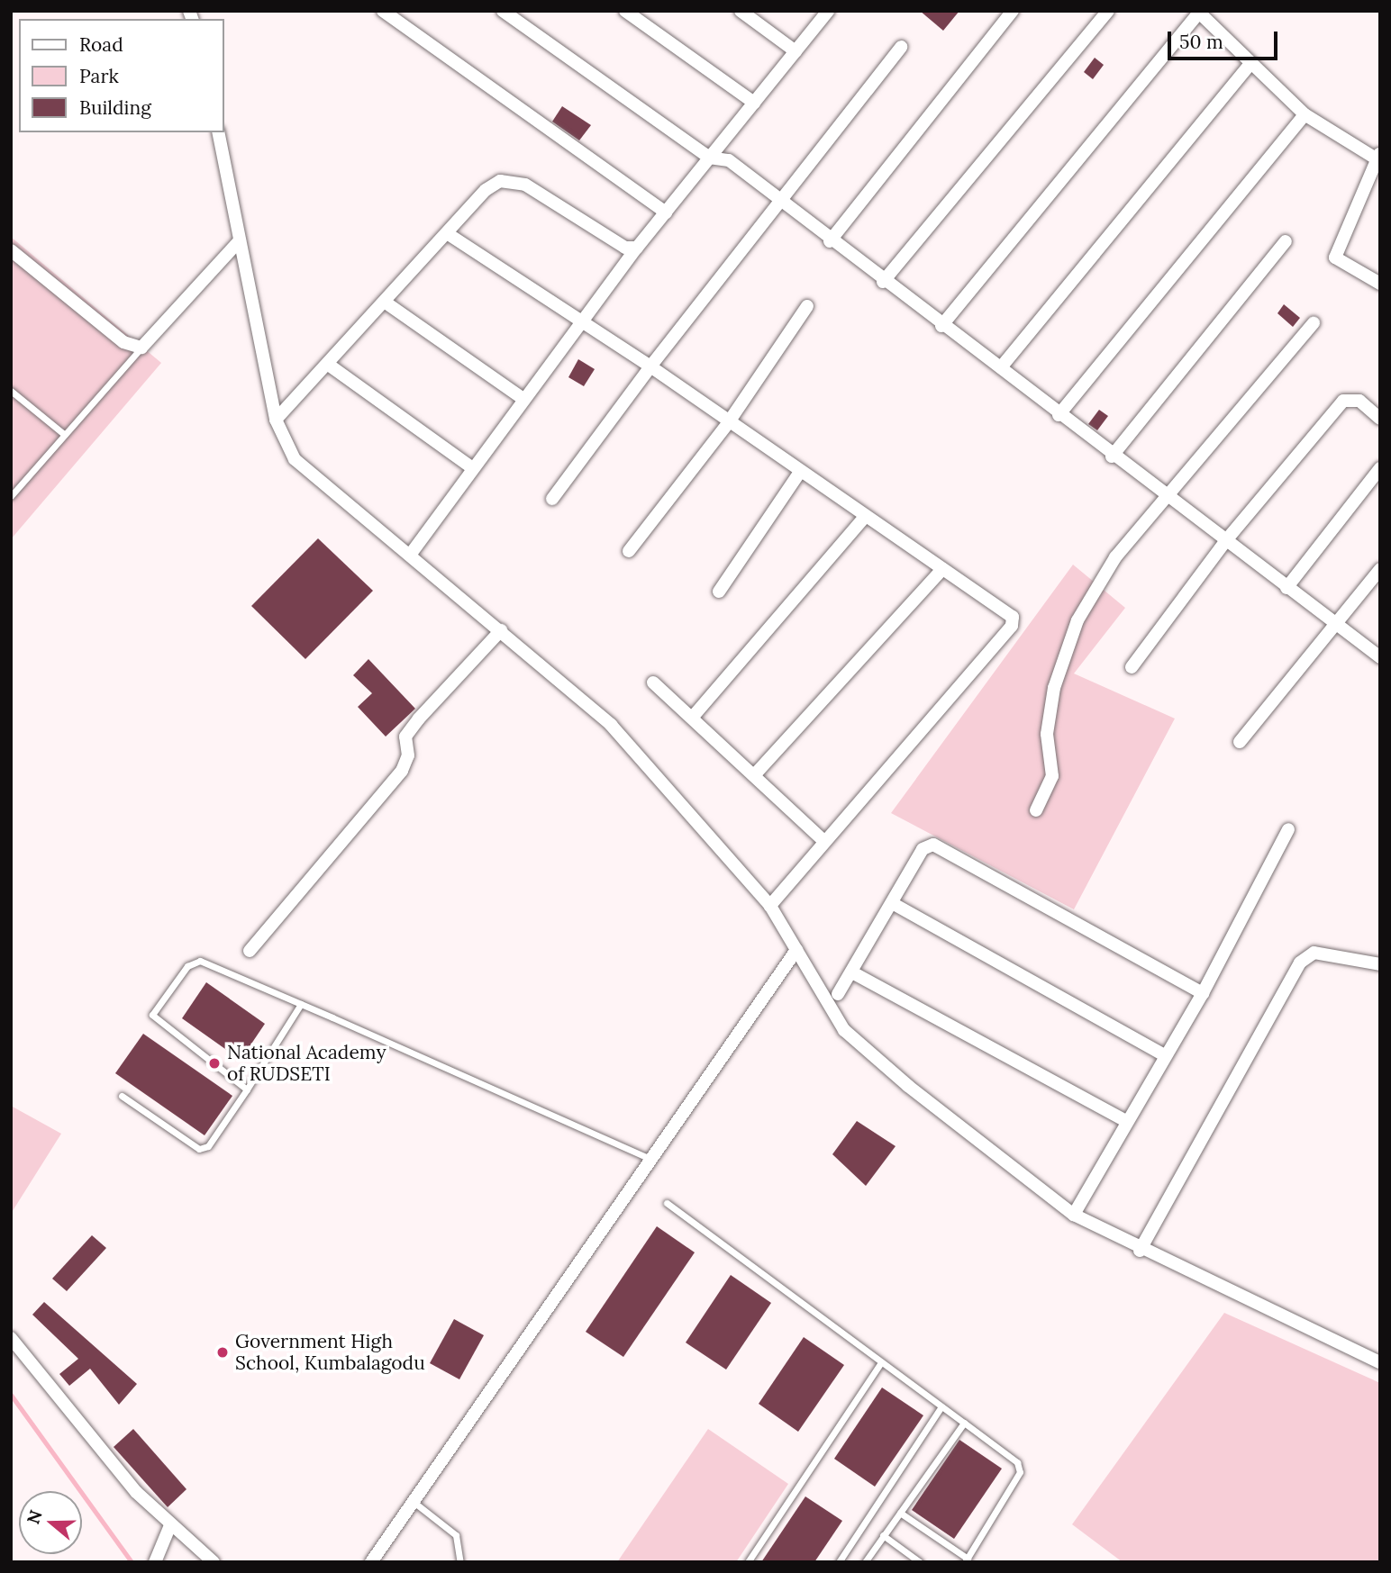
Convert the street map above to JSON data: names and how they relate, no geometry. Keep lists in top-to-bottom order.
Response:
{
  "places": ["National Academy of RUDSETI", "Government High School, Kumbalagodu"],
  "legend": ["Road", "Park", "Building"],
  "scale_bar": "50 m",
  "north": "left"
}
